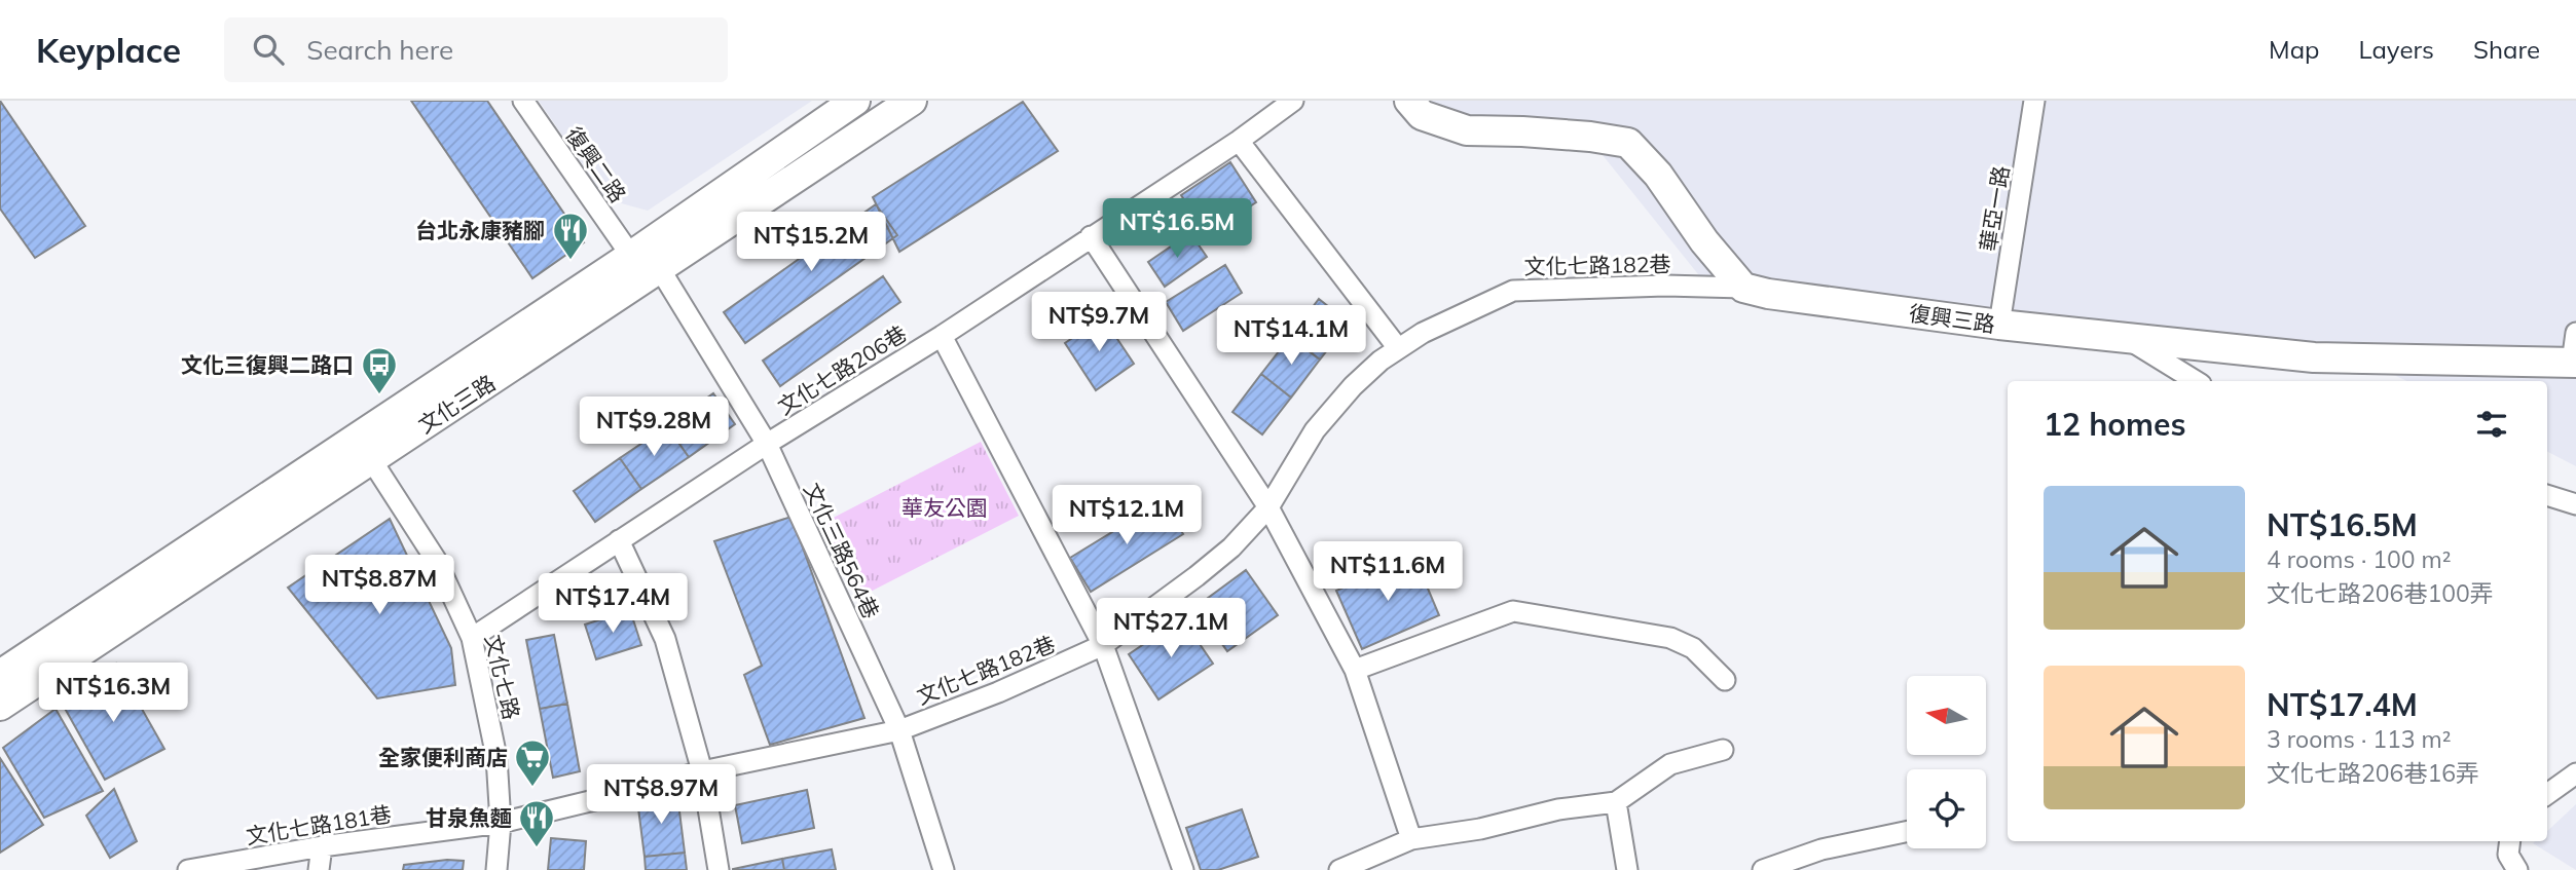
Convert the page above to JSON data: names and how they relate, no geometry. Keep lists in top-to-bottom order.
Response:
{
  "streets": {
    "street": [
      "復興二路",
      "華亞一路",
      "文化七路182巷",
      "復興三路",
      "文化七路206巷",
      "文化三路",
      "文化三路564巷",
      "文化七路",
      "文化七路181巷"
    ]
  },
  "crossings": [
    ["復興二路", "文化三路"],
    ["華亞一路", "復興三路"],
    ["文化七路182巷", "復興三路"],
    ["文化七路182巷", "文化三路564巷"],
    ["文化七路182巷", "文化七路"],
    ["文化七路182巷", "文化七路181巷"],
    ["文化七路206巷", "文化三路564巷"],
    ["文化七路206巷", "文化七路"],
    ["文化三路", "文化三路564巷"],
    ["文化三路", "文化七路"],
    ["文化七路", "文化七路181巷"]
  ],
  "parks": ["華友公園"],
  "places": {
    "restaurant": ["台北永康豬腳", "甘泉魚麵"],
    "bus stop": ["文化三復興二路口"],
    "supermarket": ["全家便利商店"]
  },
  "north": "left",
  "page": {
    "header": "Keyplace",
    "search": "Search here",
    "nav": ["Map", "Layers", "Share"],
    "price": [
      "NT$16.5M",
      "NT$15.2M",
      "NT$9.7M",
      "NT$14.1M",
      "NT$9.28M",
      "NT$12.1M",
      "NT$11.6M",
      "NT$8.87M",
      "NT$17.4M",
      "NT$27.1M",
      "NT$16.3M",
      "NT$8.97M"
    ],
    "heading": "12 homes",
    "list": [
      {
        "name": "NT$16.5M",
        "note": "4 rooms · 100 m² · 文化七路206巷100弄"
      },
      {
        "name": "NT$17.4M",
        "note": "3 rooms · 113 m² · 文化七路206巷16弄"
      }
    ]
  }
}
